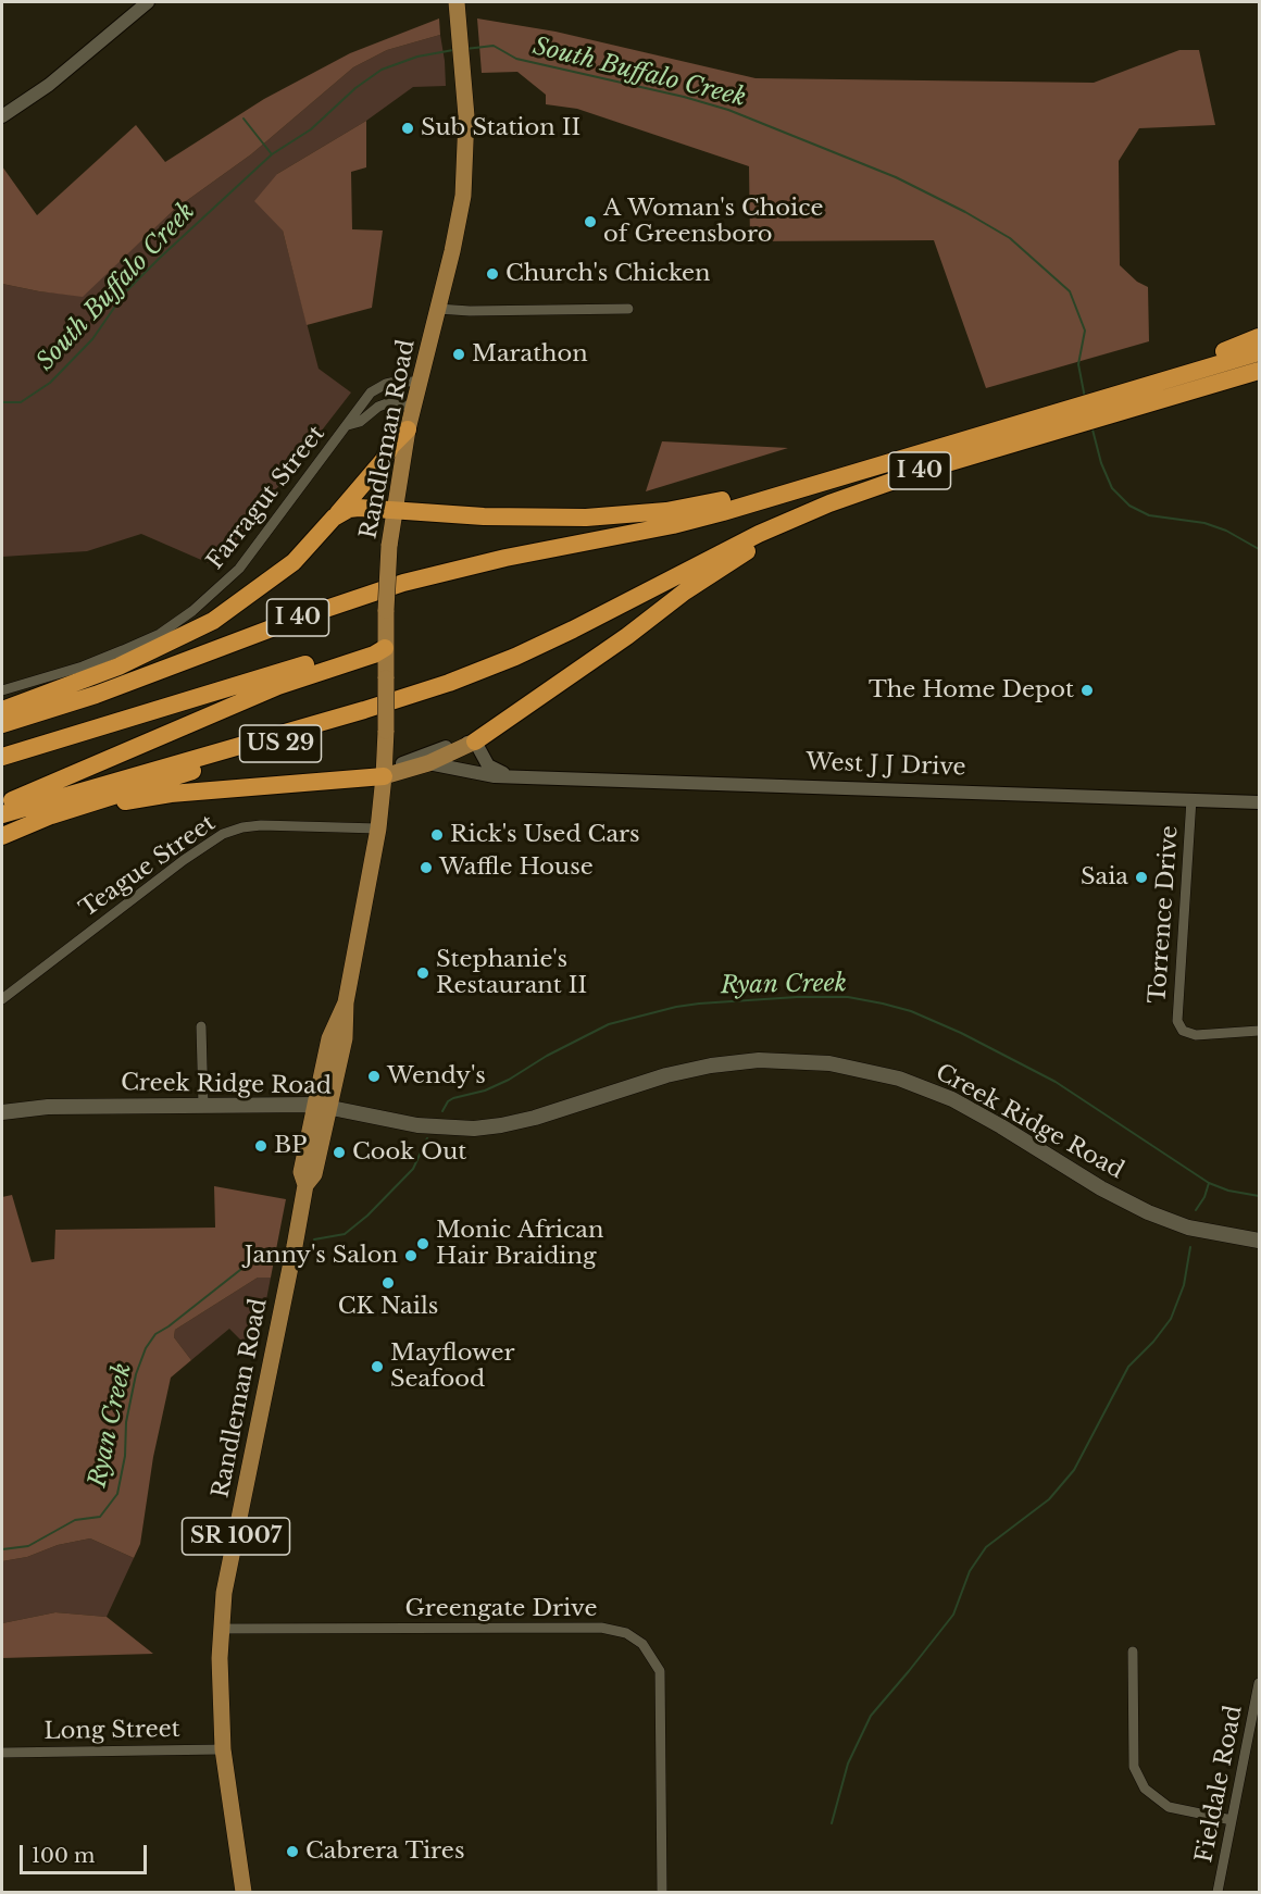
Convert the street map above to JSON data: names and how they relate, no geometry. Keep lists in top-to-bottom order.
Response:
{
  "streets": {
    "highway": ["I 40", "US 29"],
    "main road": [
      "Randleman Road",
      "West J J Drive",
      "Creek Ridge Road",
      "SR 1007"
    ],
    "street": [
      "Farragut Street",
      "Teague Street",
      "Torrence Drive",
      "Greengate Drive",
      "Long Street",
      "Fieldale Road"
    ]
  },
  "crossings": [
    ["Randleman Road", "Farragut Street"],
    ["Randleman Road", "West J J Drive"],
    ["Randleman Road", "Teague Street"],
    ["Randleman Road", "Creek Ridge Road"],
    ["Randleman Road", "Greengate Drive"],
    ["Randleman Road", "Long Street"],
    ["I 40", "US 29"],
    ["West J J Drive", "Torrence Drive"]
  ],
  "water": ["South Buffalo Creek", "Ryan Creek"],
  "places": [
    "Sub Station II",
    "A Woman's Choice of Greensboro",
    "Church's Chicken",
    "Marathon",
    "The Home Depot",
    "Rick's Used Cars",
    "Waffle House",
    "Saia",
    "Stephanie's Restaurant II",
    "Wendy's",
    "BP",
    "Cook Out",
    "Monic African Hair Braiding",
    "Janny's Salon",
    "CK Nails",
    "Mayflower Seafood",
    "Cabrera Tires"
  ],
  "scale_bar": "100 m"
}
